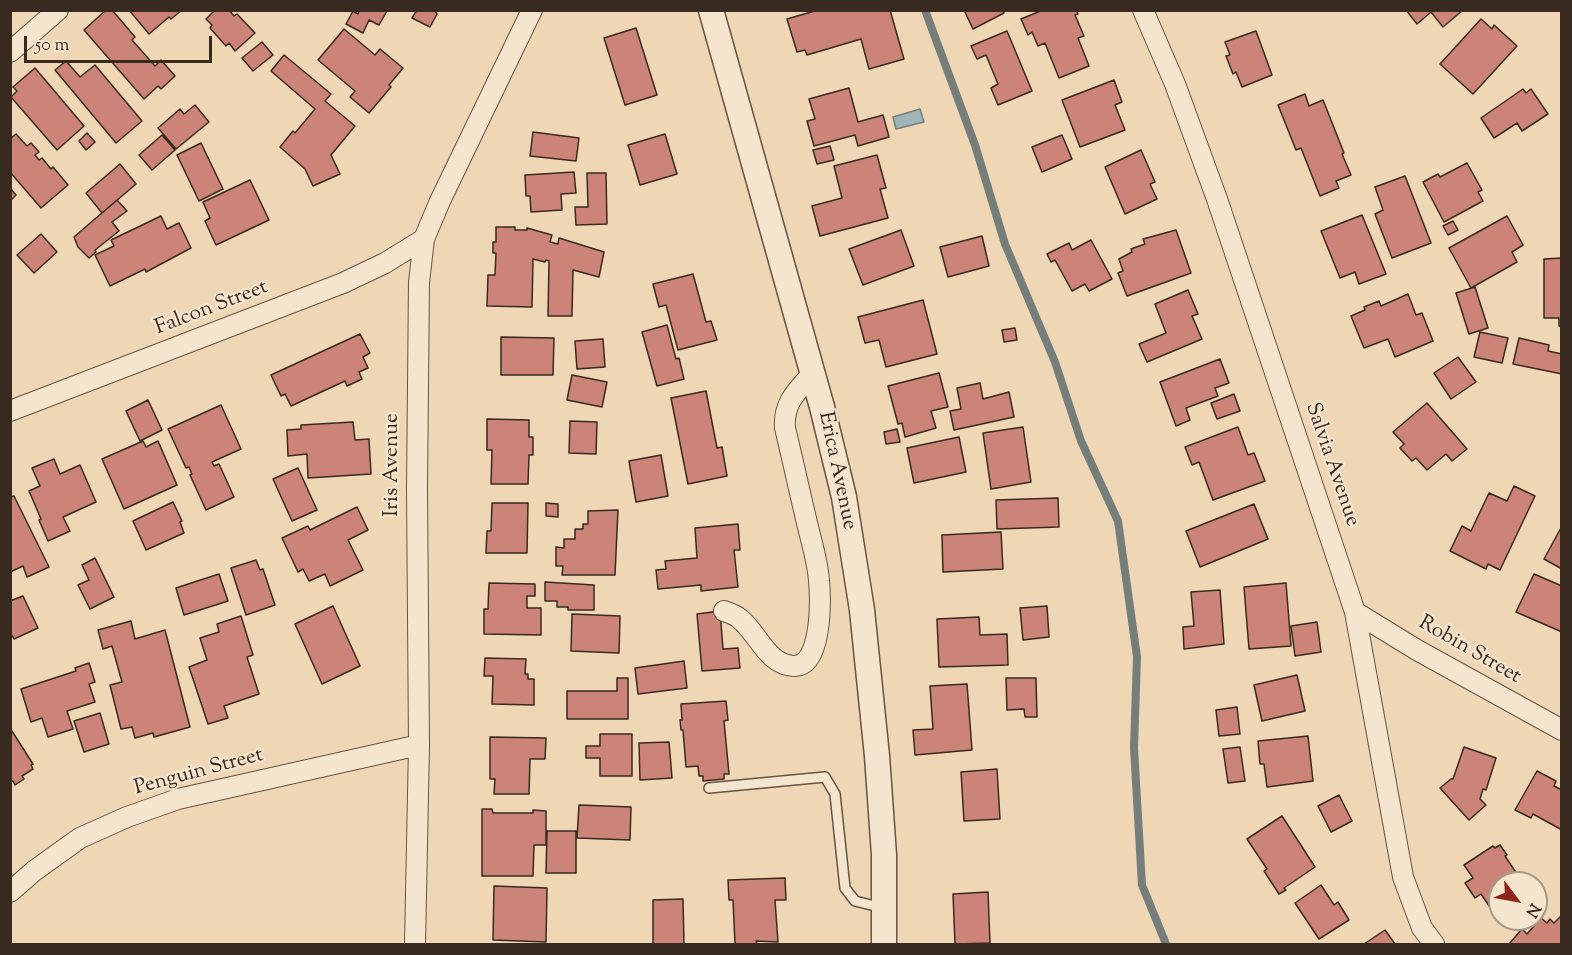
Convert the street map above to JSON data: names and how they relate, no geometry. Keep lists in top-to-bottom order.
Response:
{
  "streets": {
    "street": [
      "Falcon Street",
      "Iris Avenue",
      "Salvia Avenue",
      "Erica Avenue",
      "Robin Street",
      "Penguin Street"
    ]
  },
  "crossings": [
    ["Falcon Street", "Iris Avenue"],
    ["Iris Avenue", "Penguin Street"],
    ["Salvia Avenue", "Robin Street"]
  ],
  "scale_bar": "50 m",
  "north": "bottom right"
}
